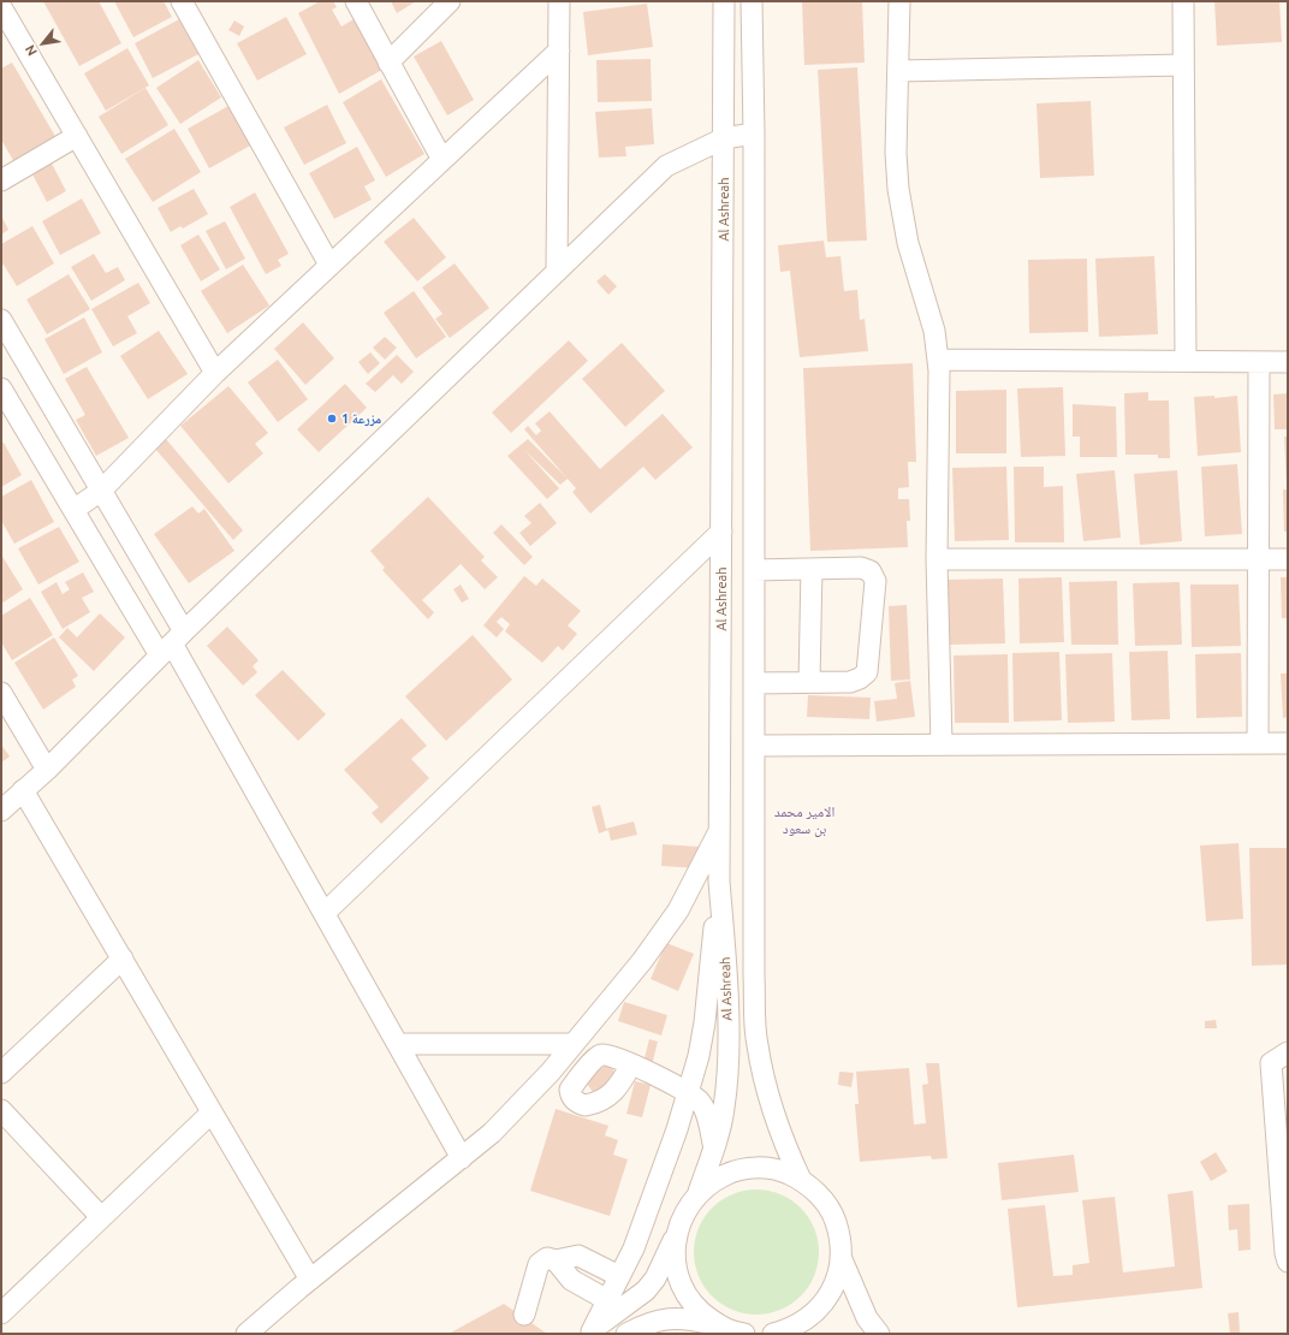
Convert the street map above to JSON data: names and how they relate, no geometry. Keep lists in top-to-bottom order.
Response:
{
  "streets": {
    "street": ["Al Ashreah"]
  },
  "districts": ["الامير محمد بن سعود"],
  "places": ["مزرعة 1"],
  "north": "bottom left"
}
